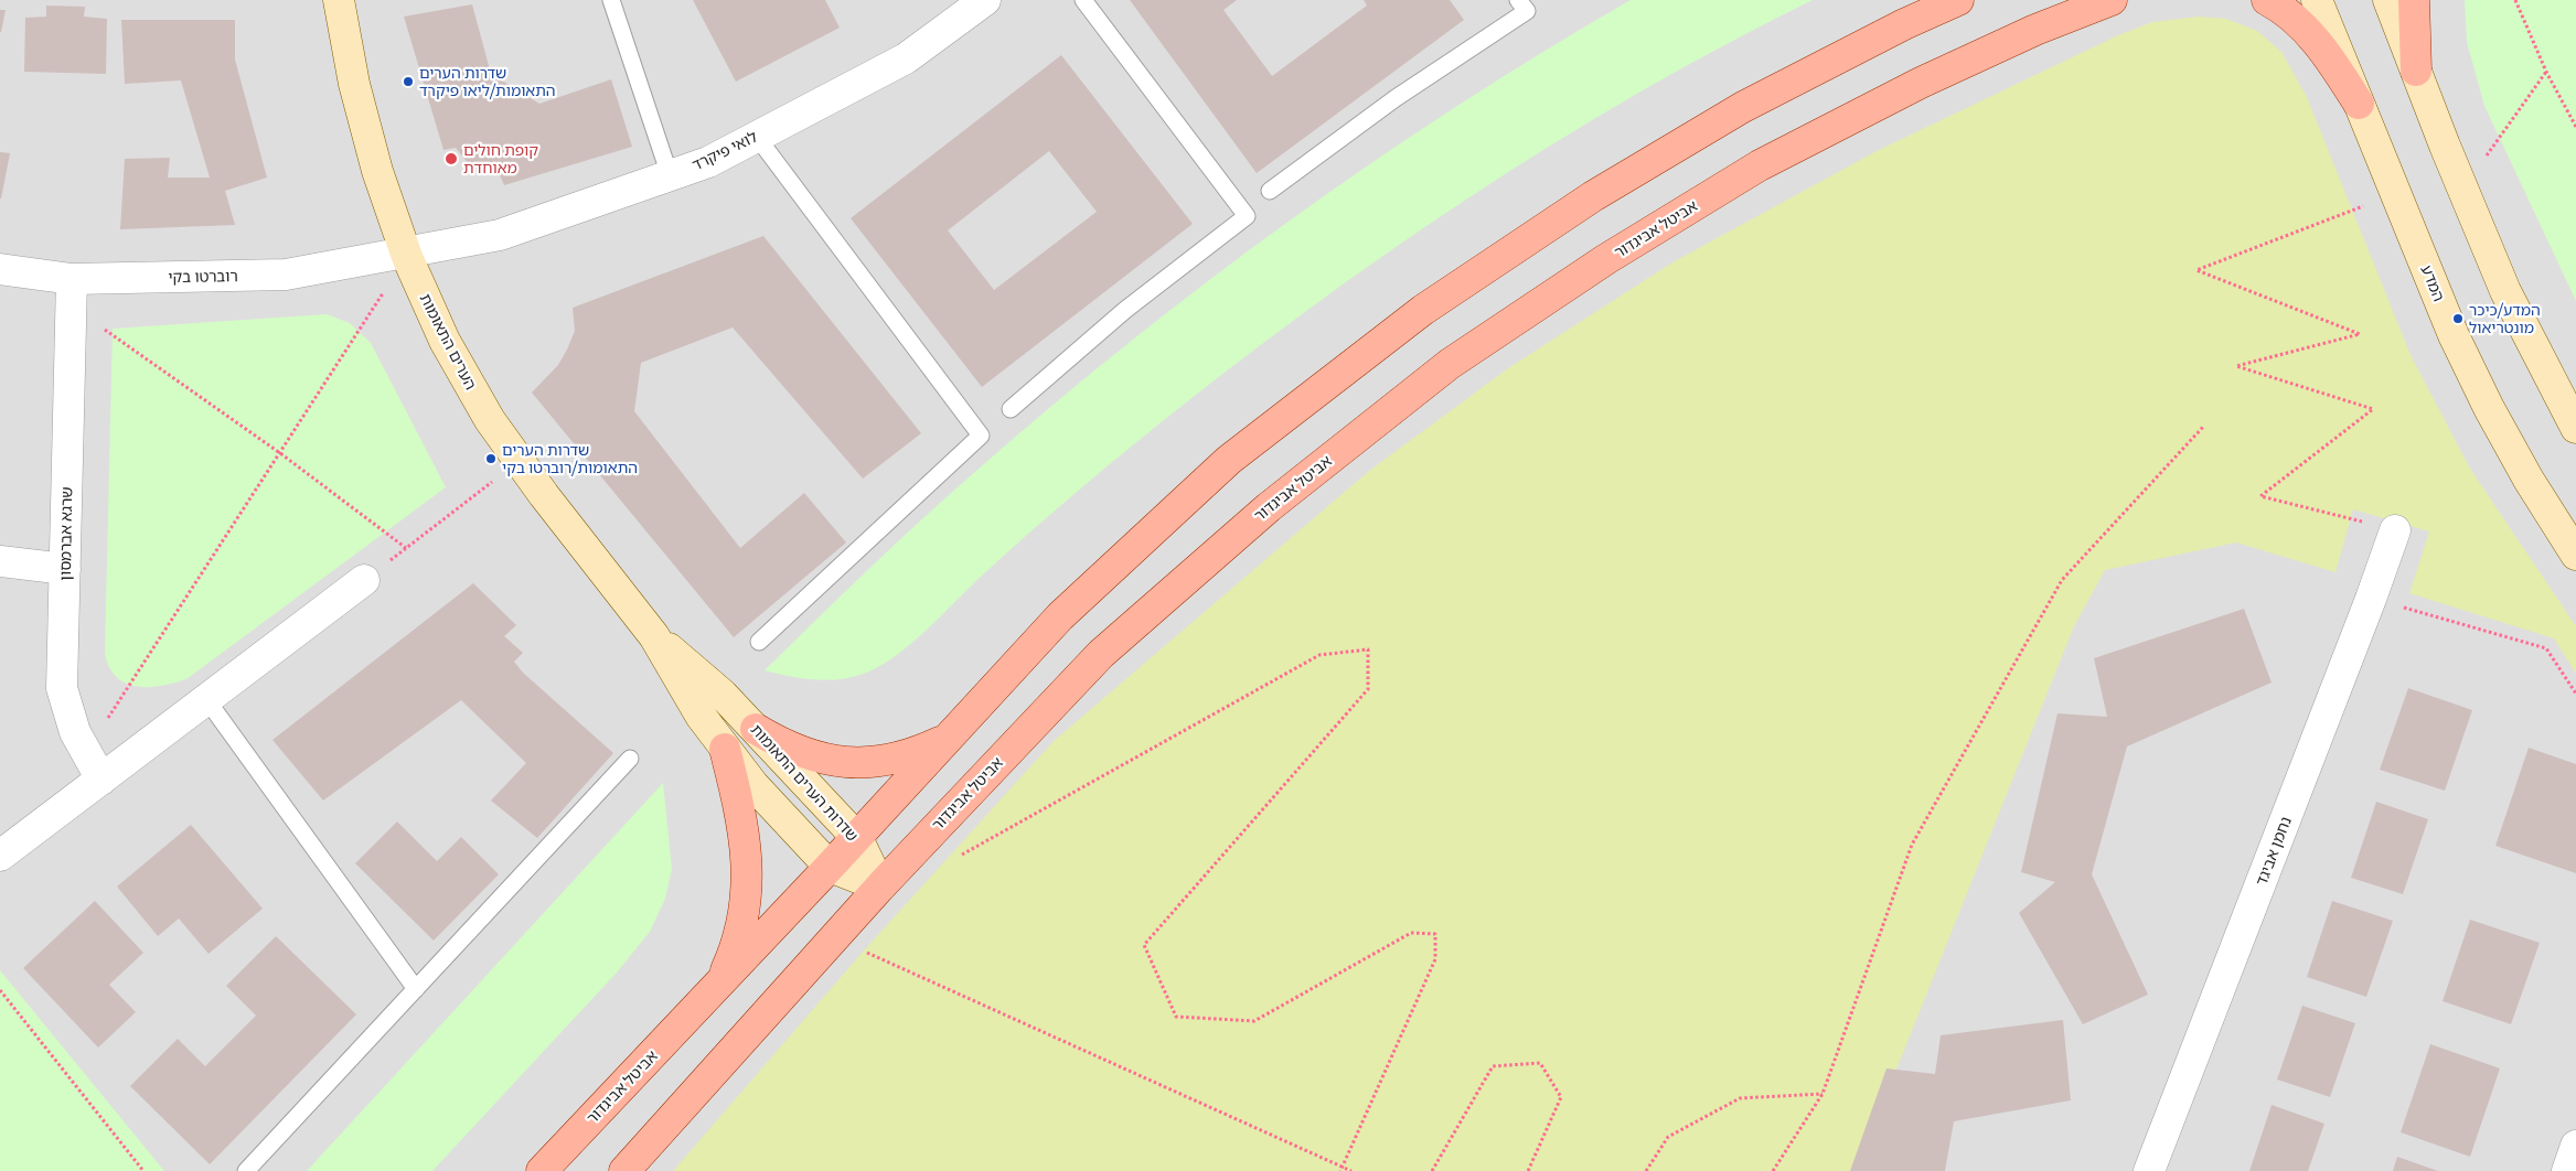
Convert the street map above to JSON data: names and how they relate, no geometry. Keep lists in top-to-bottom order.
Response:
{
  "streets": {
    "main road": ["אביטל אביגדור"],
    "street": [
      "לואי פיקרד",
      "רוברטו בקי",
      "המדע",
      "הערים התאומות",
      "שרגא אברמסון",
      "שדרות הערים התאומות",
      "נחמן אביגד"
    ]
  },
  "crossings": [
    ["לואי פיקרד", "רוברטו בקי"],
    ["לואי פיקרד", "הערים התאומות"],
    ["אביטל אביגדור", "שדרות הערים התאומות"],
    ["רוברטו בקי", "הערים התאומות"],
    ["רוברטו בקי", "שרגא אברמסון"],
    ["הערים התאומות", "שדרות הערים התאומות"]
  ],
  "places": [
    "שדרות הערים התאומות/ליאו פיקרד",
    "קופת חולים מאוחדת",
    "המדע/כיכר מונטריאול",
    "שדרות הערים התאומות/רוברטו בקי"
  ]
}
